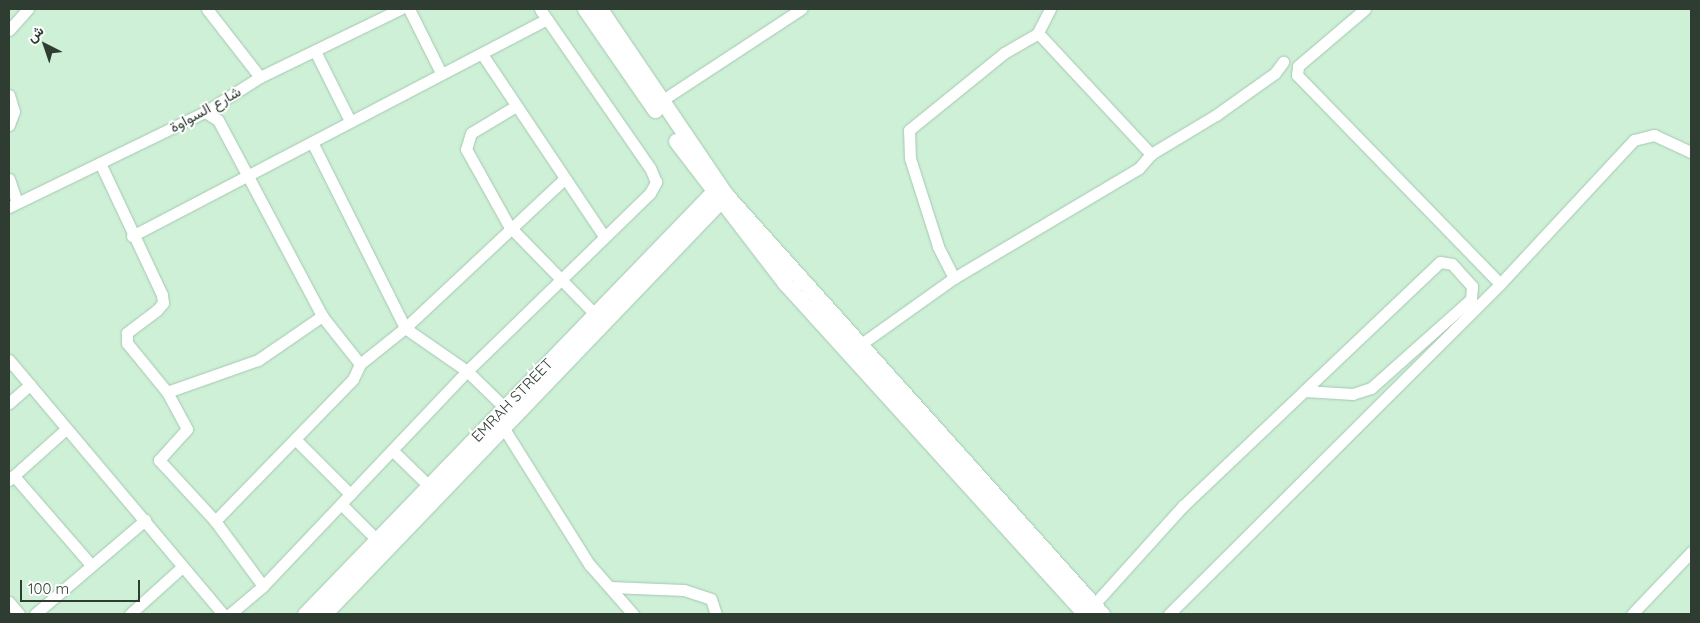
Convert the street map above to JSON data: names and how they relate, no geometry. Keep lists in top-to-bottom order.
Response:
{
  "streets": {
    "main road": ["EMRAH STREET"],
    "street": ["شارع السواوة"]
  },
  "scale_bar": "100 m",
  "north": "top left"
}
